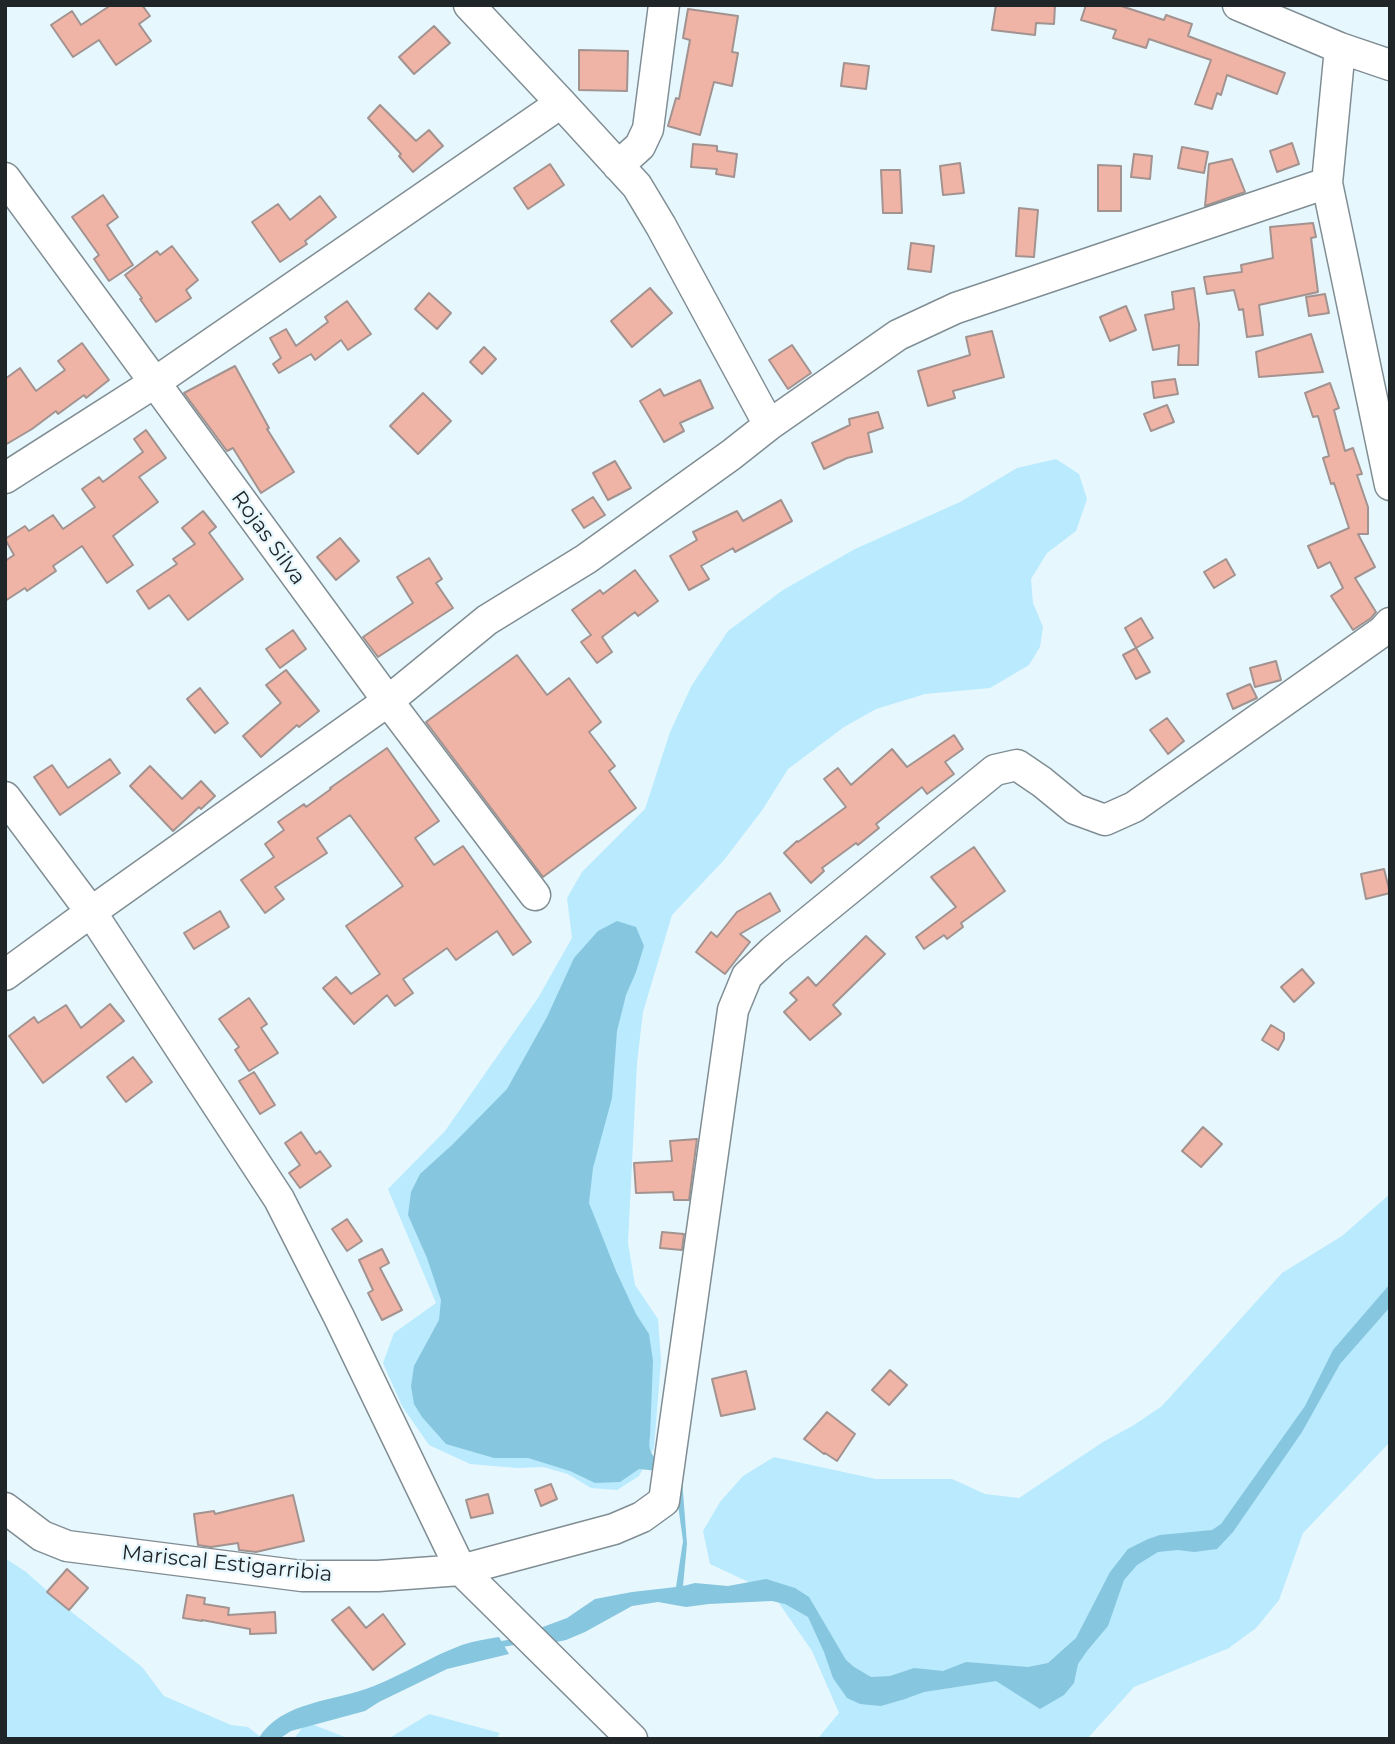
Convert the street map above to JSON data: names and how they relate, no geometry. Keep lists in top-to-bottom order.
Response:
{
  "streets": {
    "street": ["Rojas Silva", "Mariscal Estigarribia"]
  }
}
